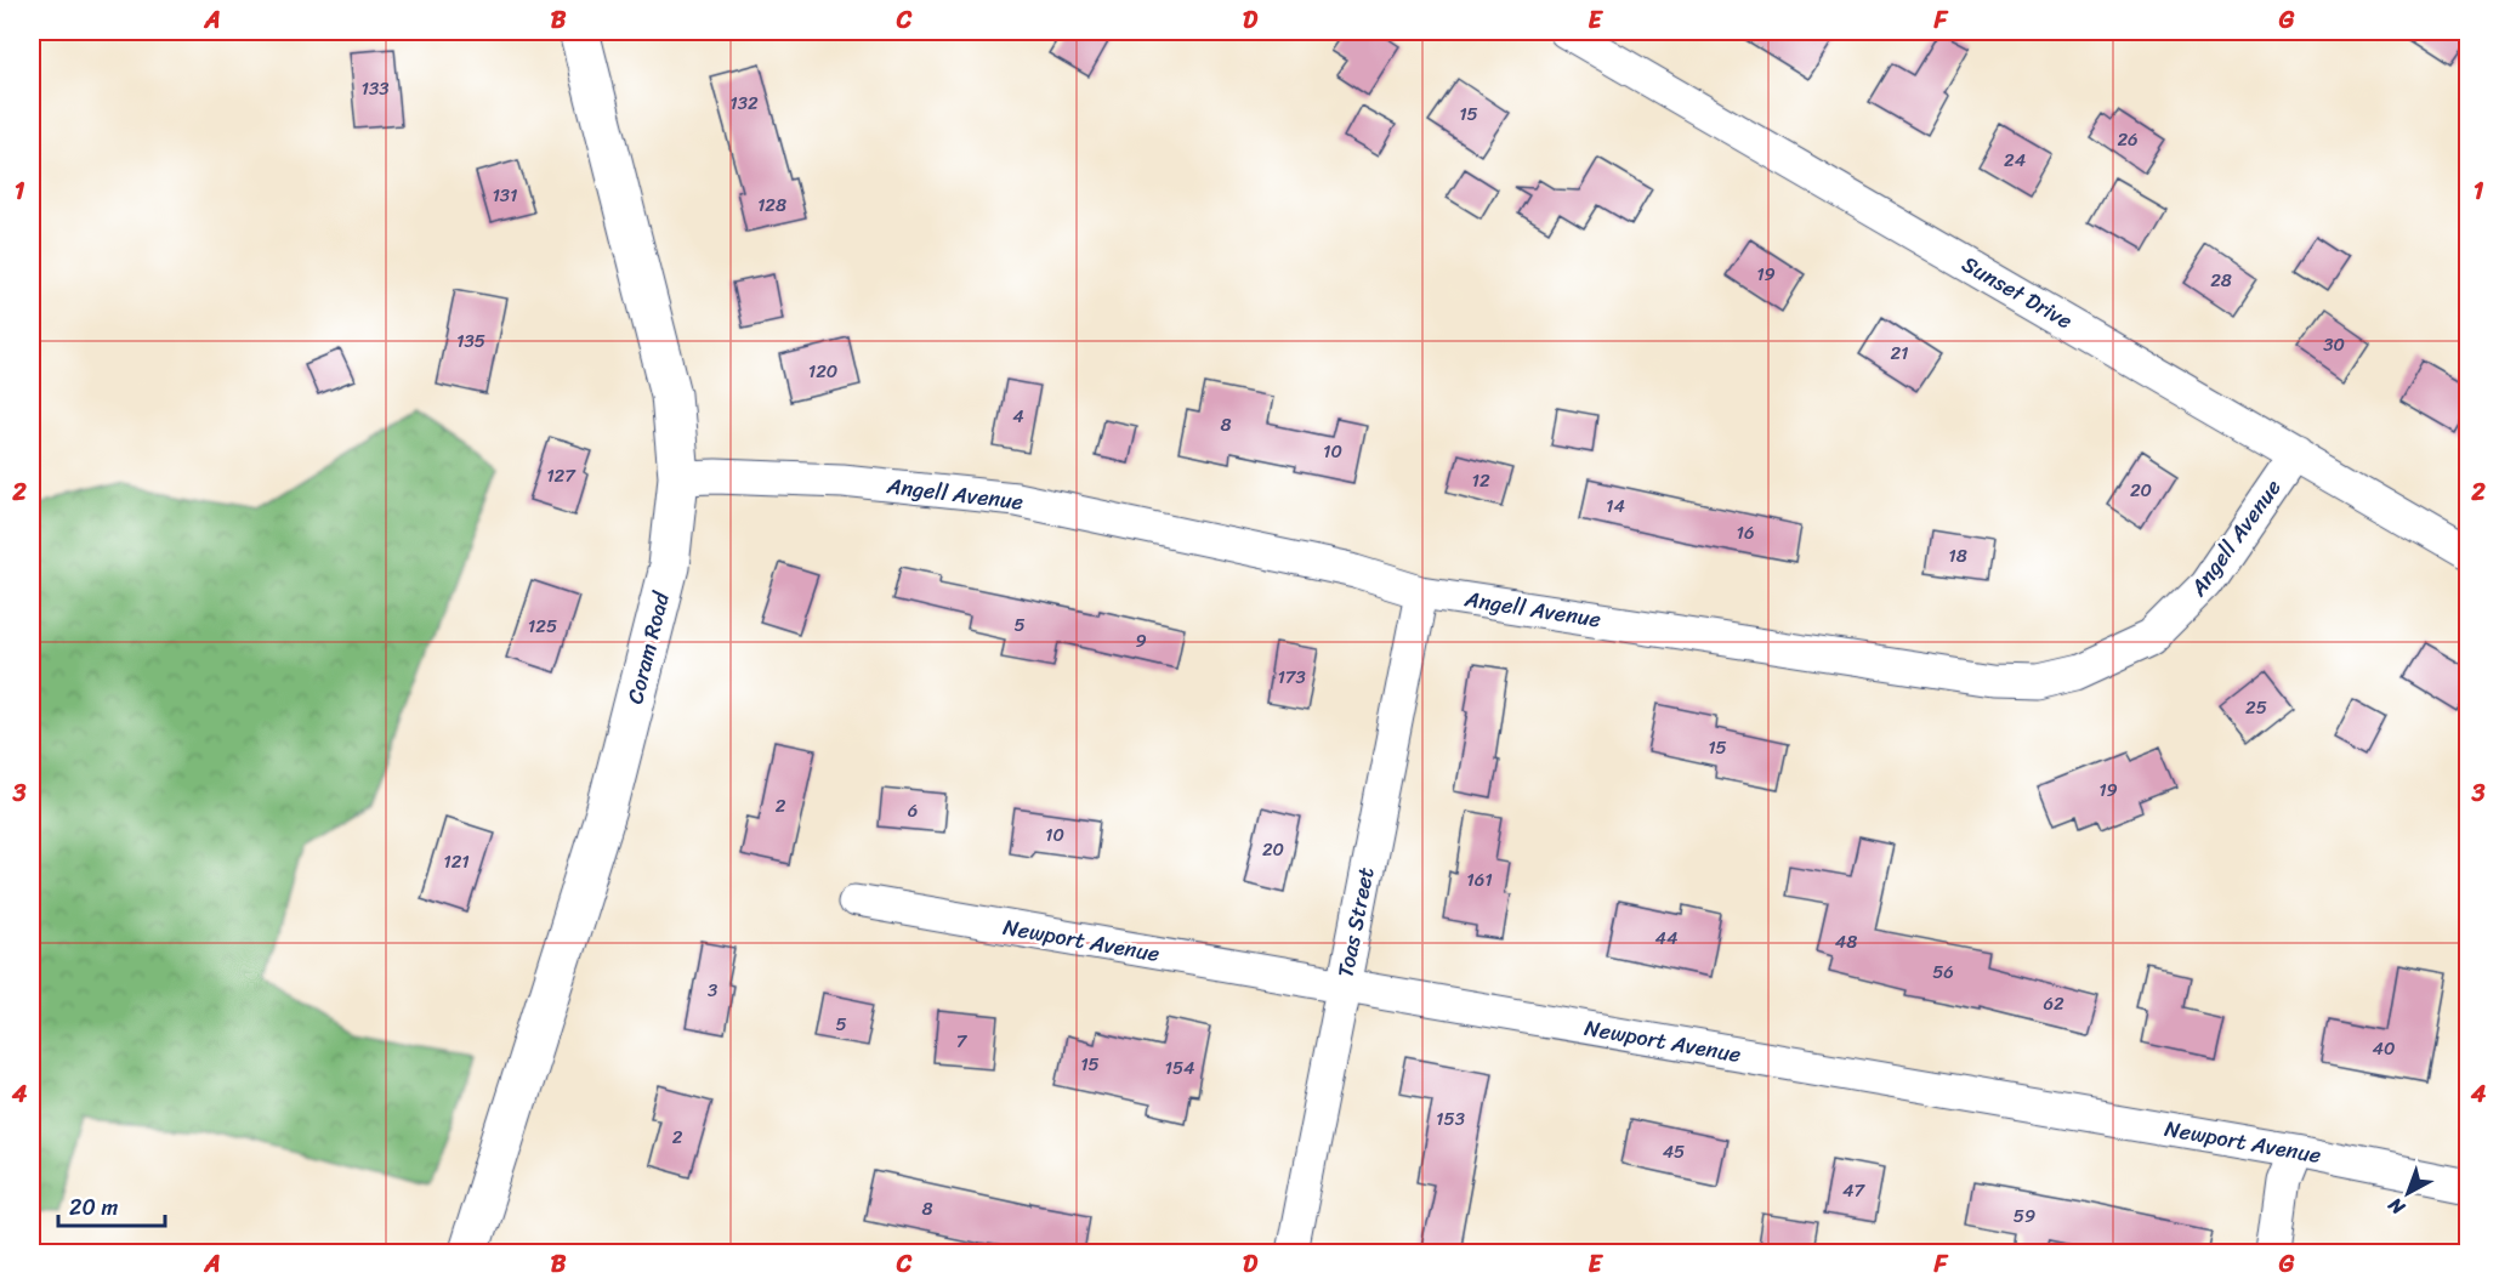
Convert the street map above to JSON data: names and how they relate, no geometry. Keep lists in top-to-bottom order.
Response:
{
  "streets": {
    "street": [
      "Sunset Drive",
      "Angell Avenue",
      "Coram Road",
      "Toas Street",
      "Newport Avenue"
    ]
  },
  "crossings": [
    ["Sunset Drive", "Angell Avenue"],
    ["Angell Avenue", "Coram Road"],
    ["Angell Avenue", "Toas Street"],
    ["Toas Street", "Newport Avenue"]
  ],
  "house_numbers": [
    "133",
    "132",
    "15",
    "26",
    "24",
    "131",
    "128",
    "19",
    "28",
    "135",
    "30",
    "21",
    "120",
    "4",
    "8",
    "10",
    "127",
    "12",
    "20",
    "14",
    "16",
    "18",
    "5",
    "125",
    "9",
    "173",
    "25",
    "15",
    "19",
    "2",
    "6",
    "10",
    "20",
    "121",
    "161",
    "44",
    "48",
    "56",
    "3",
    "62",
    "5",
    "7",
    "40",
    "15",
    "154",
    "153",
    "2",
    "45",
    "47",
    "8",
    "59"
  ],
  "scale_bar": "20 m",
  "north": "bottom left",
  "grid": {
    "columns": [
      "A",
      "B",
      "C",
      "D",
      "E",
      "F",
      "G"
    ],
    "rows": [
      "1",
      "2",
      "3",
      "4"
    ]
  }
}
